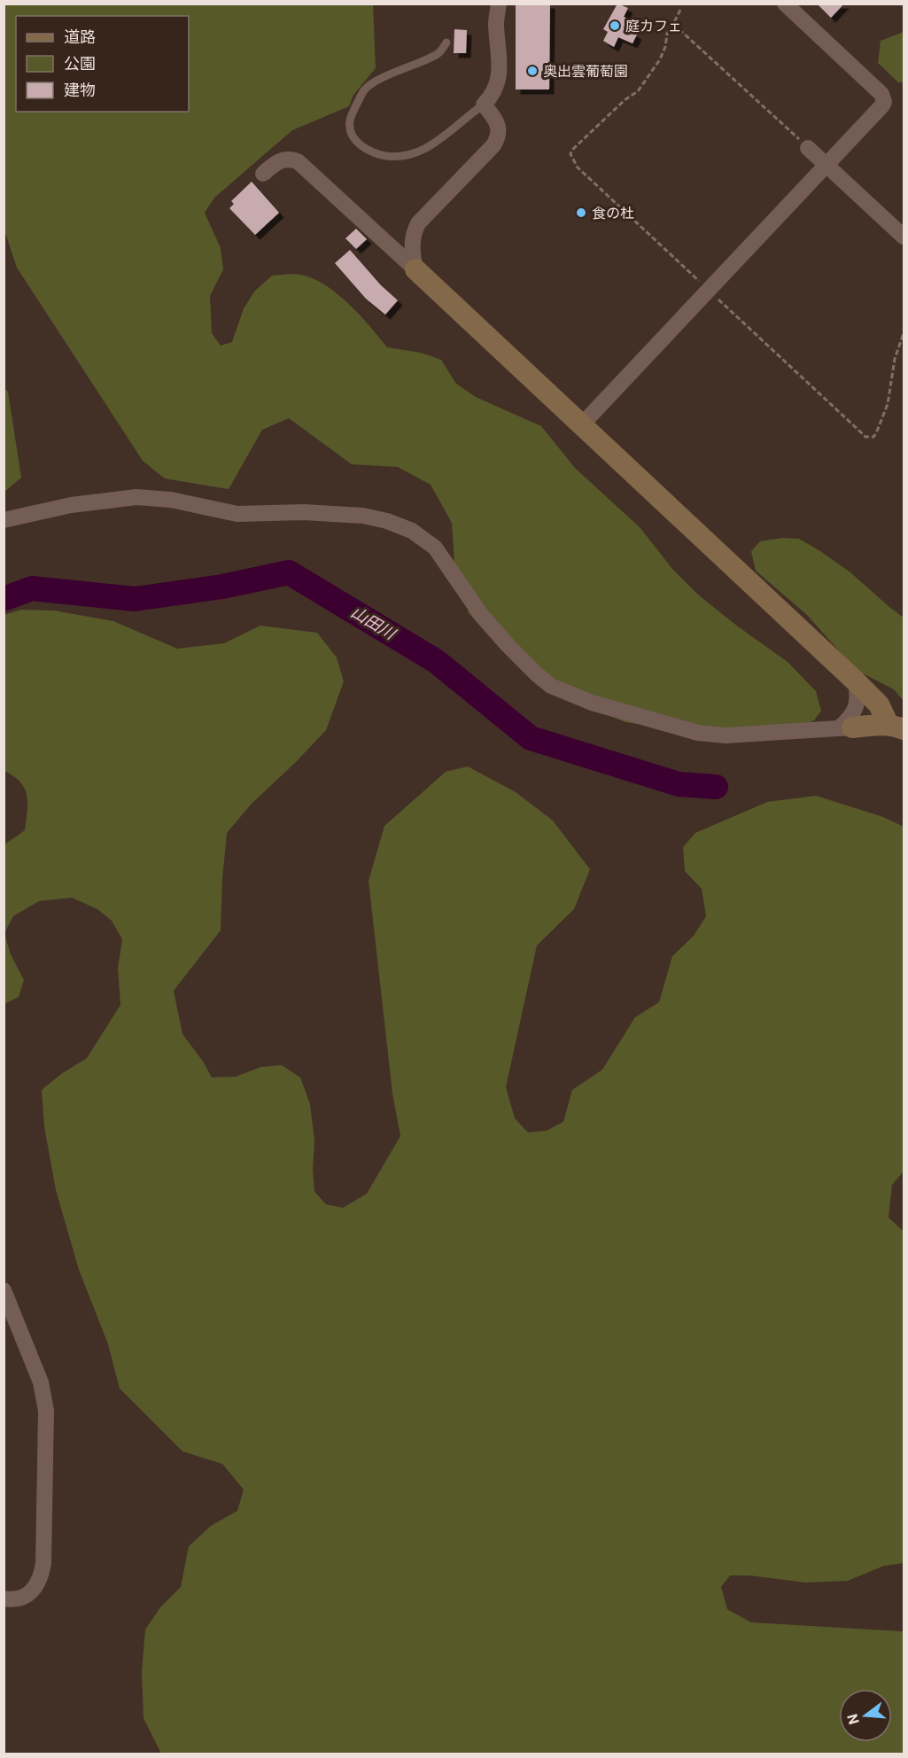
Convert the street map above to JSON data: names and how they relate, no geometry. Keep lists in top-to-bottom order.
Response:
{
  "water": ["山田川"],
  "places": ["庭カフェ", "奥出雲葡萄園", "食の杜"],
  "legend": ["道路", "公園", "建物"],
  "north": "left"
}
